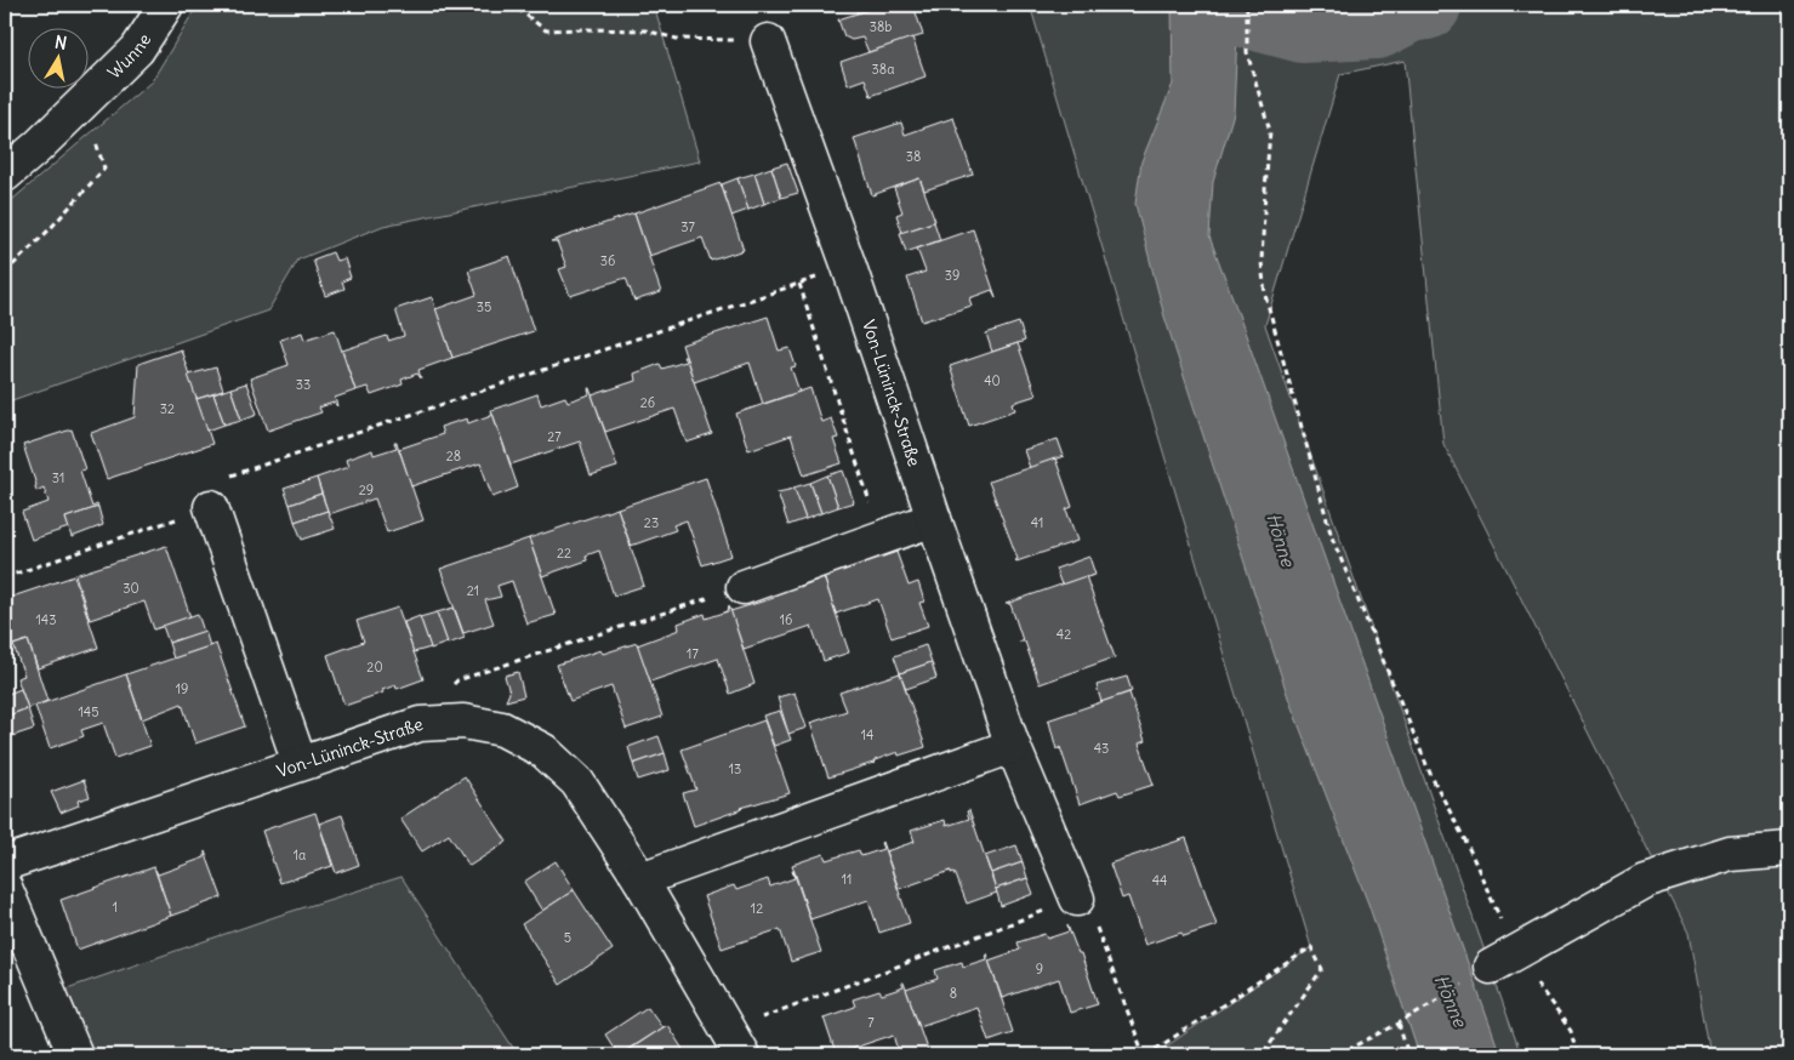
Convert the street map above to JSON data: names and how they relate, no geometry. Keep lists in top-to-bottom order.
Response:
{
  "streets": {
    "street": ["Wunne", "Von-Lüninck-Straße"]
  },
  "water": ["Hönne"],
  "house_numbers": [
    "38b",
    "38a",
    "38",
    "37",
    "36",
    "39",
    "35",
    "40",
    "33",
    "26",
    "32",
    "27",
    "28",
    "31",
    "29",
    "23",
    "41",
    "22",
    "30",
    "21",
    "143",
    "16",
    "42",
    "17",
    "20",
    "19",
    "145",
    "14",
    "43",
    "13",
    "1a",
    "11",
    "44",
    "1",
    "12",
    "5",
    "9",
    "8",
    "7"
  ],
  "north": "top"
}
